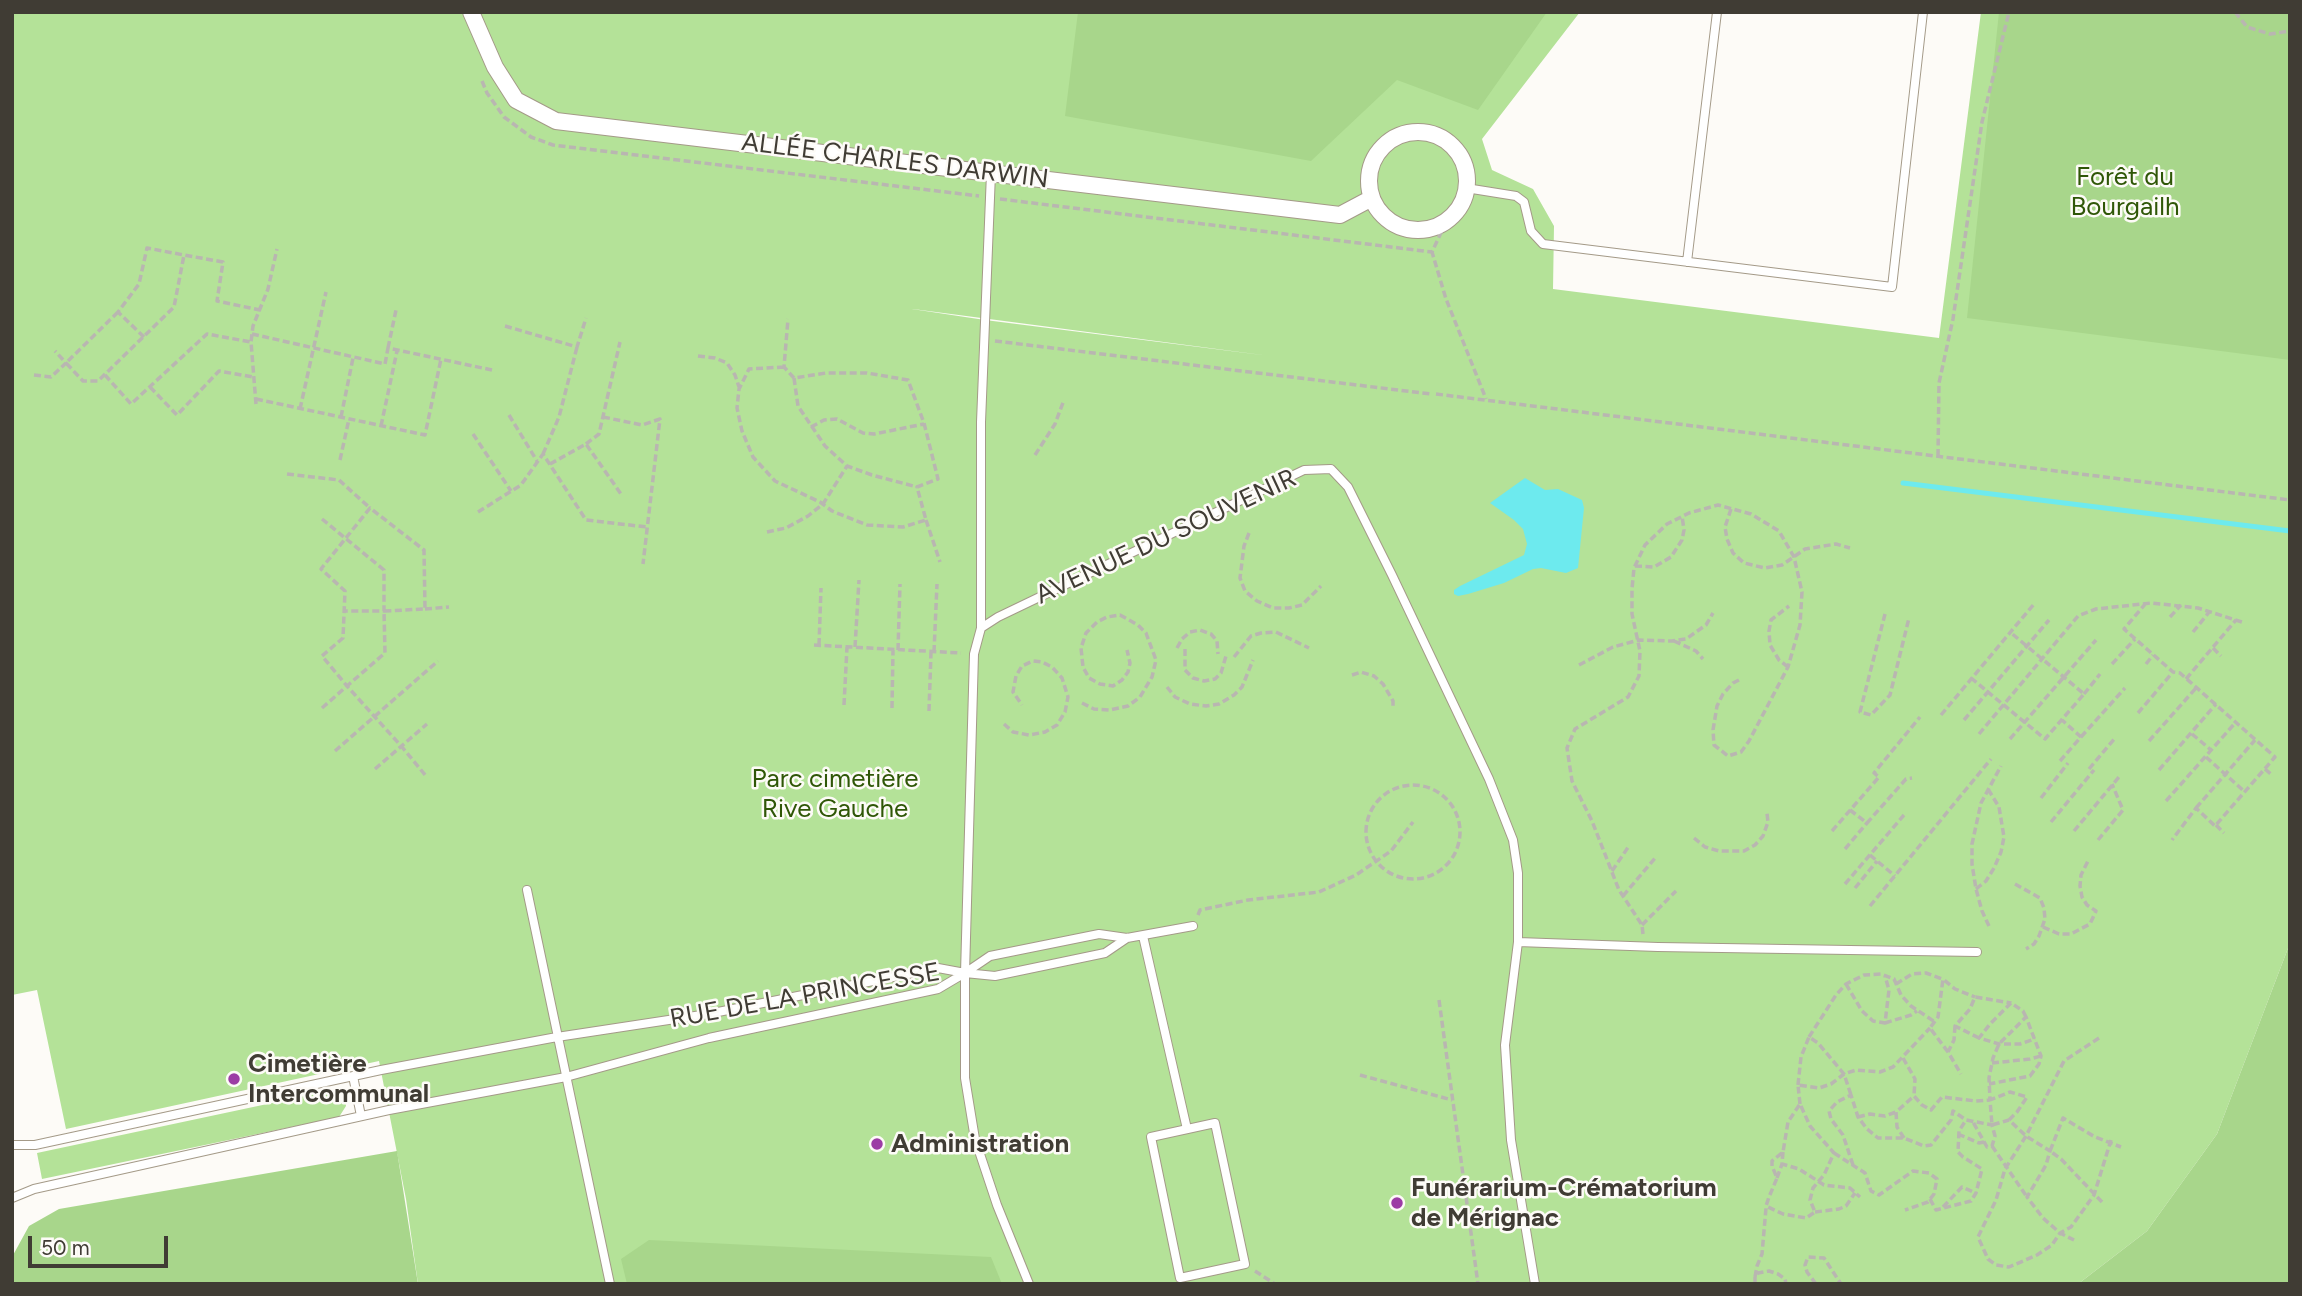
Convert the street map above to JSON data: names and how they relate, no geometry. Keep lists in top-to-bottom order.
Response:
{
  "streets": {
    "street": ["ALLÉE CHARLES DARWIN"],
    "lane": ["AVENUE DU SOUVENIR", "RUE DE LA PRINCESSE"]
  },
  "parks": ["Forêt du Bourgailh", "Parc cimetière Rive Gauche"],
  "places": ["Cimetière Intercommunal", "Administration", "Funérarium-Crématorium de Mérignac"],
  "scale_bar": "50 m"
}
